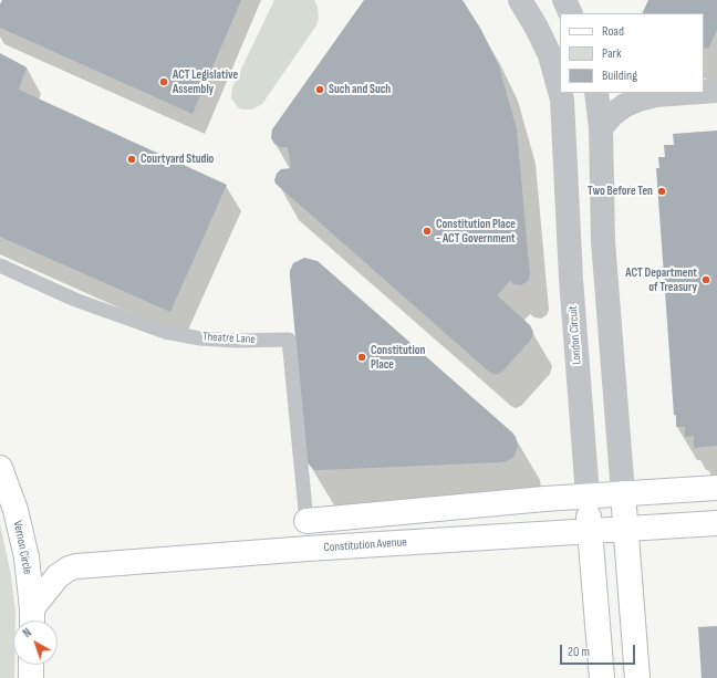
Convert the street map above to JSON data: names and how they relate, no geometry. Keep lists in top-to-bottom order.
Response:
{
  "streets": {
    "main road": ["London Circuit", "Constitution Avenue", "Vernon Circle"],
    "lane": ["Theatre Lane"]
  },
  "crossings": [
    ["London Circuit", "Constitution Avenue"],
    ["Constitution Avenue", "Vernon Circle"]
  ],
  "places": [
    "ACT Legislative Assembly",
    "Such and Such",
    "Courtyard Studio",
    "Two Before Ten",
    "Constitution Place - ACT Government",
    "ACT Department of Treasury",
    "Constitution Place"
  ],
  "legend": ["Road", "Park", "Building"],
  "scale_bar": "20 m",
  "north": "top left"
}
